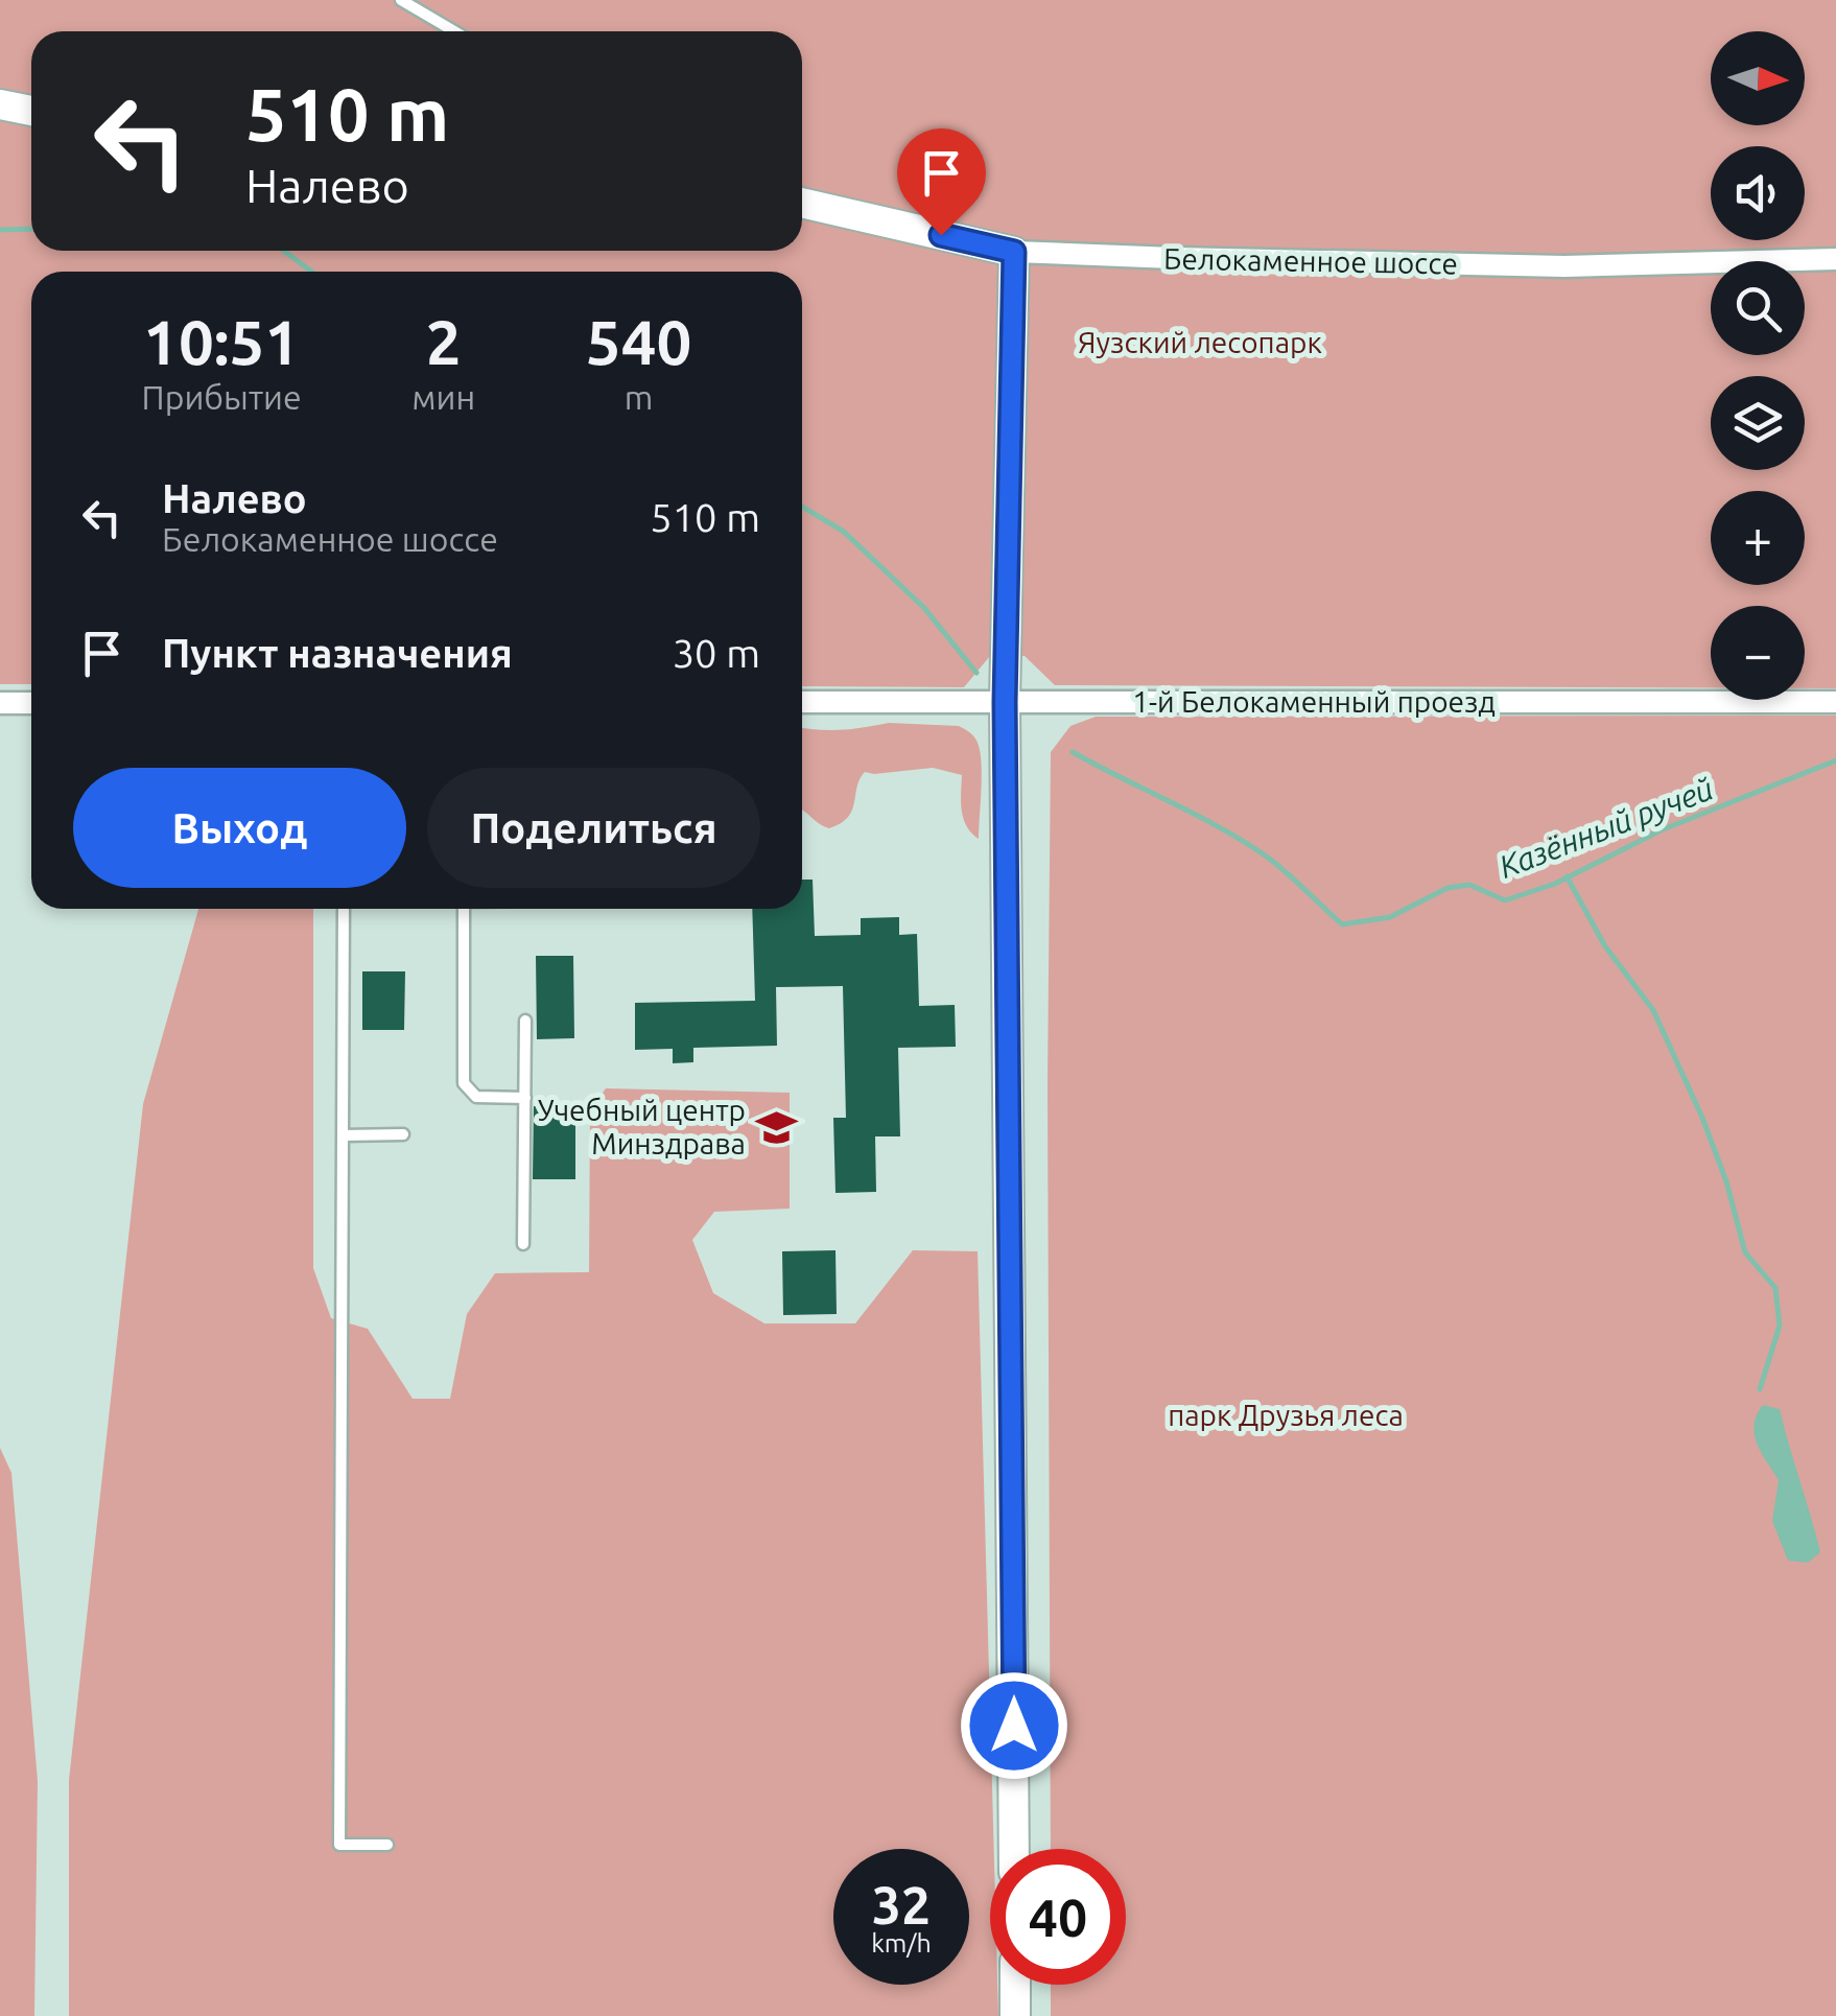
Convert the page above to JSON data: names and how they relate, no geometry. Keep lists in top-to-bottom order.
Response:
{
  "streets": {
    "street": ["Белокаменное шоссе", "1-й Белокаменный проезд"]
  },
  "water": ["Казённый ручей"],
  "parks": ["Яузский лесопарк", "парк Друзья леса"],
  "places": {
    "school or university": ["Учебный центр Минздрава"]
  },
  "north": "right",
  "page": {
    "map_buttons": ["+", "−"],
    "turn": ["510 m", "Налево"],
    "eta": [
      "10:51",
      "Прибытие",
      "2",
      "мин",
      "540",
      "m"
    ],
    "list": [
      {
        "name": "Налево",
        "note": "Белокаменное шоссе",
        "value": "510 m"
      },
      {
        "name": "Пункт назначения",
        "value": "30 m"
      }
    ],
    "buttons": ["Выход", "Поделиться"],
    "speed": "32 km/h",
    "limit": "40"
  }
}
